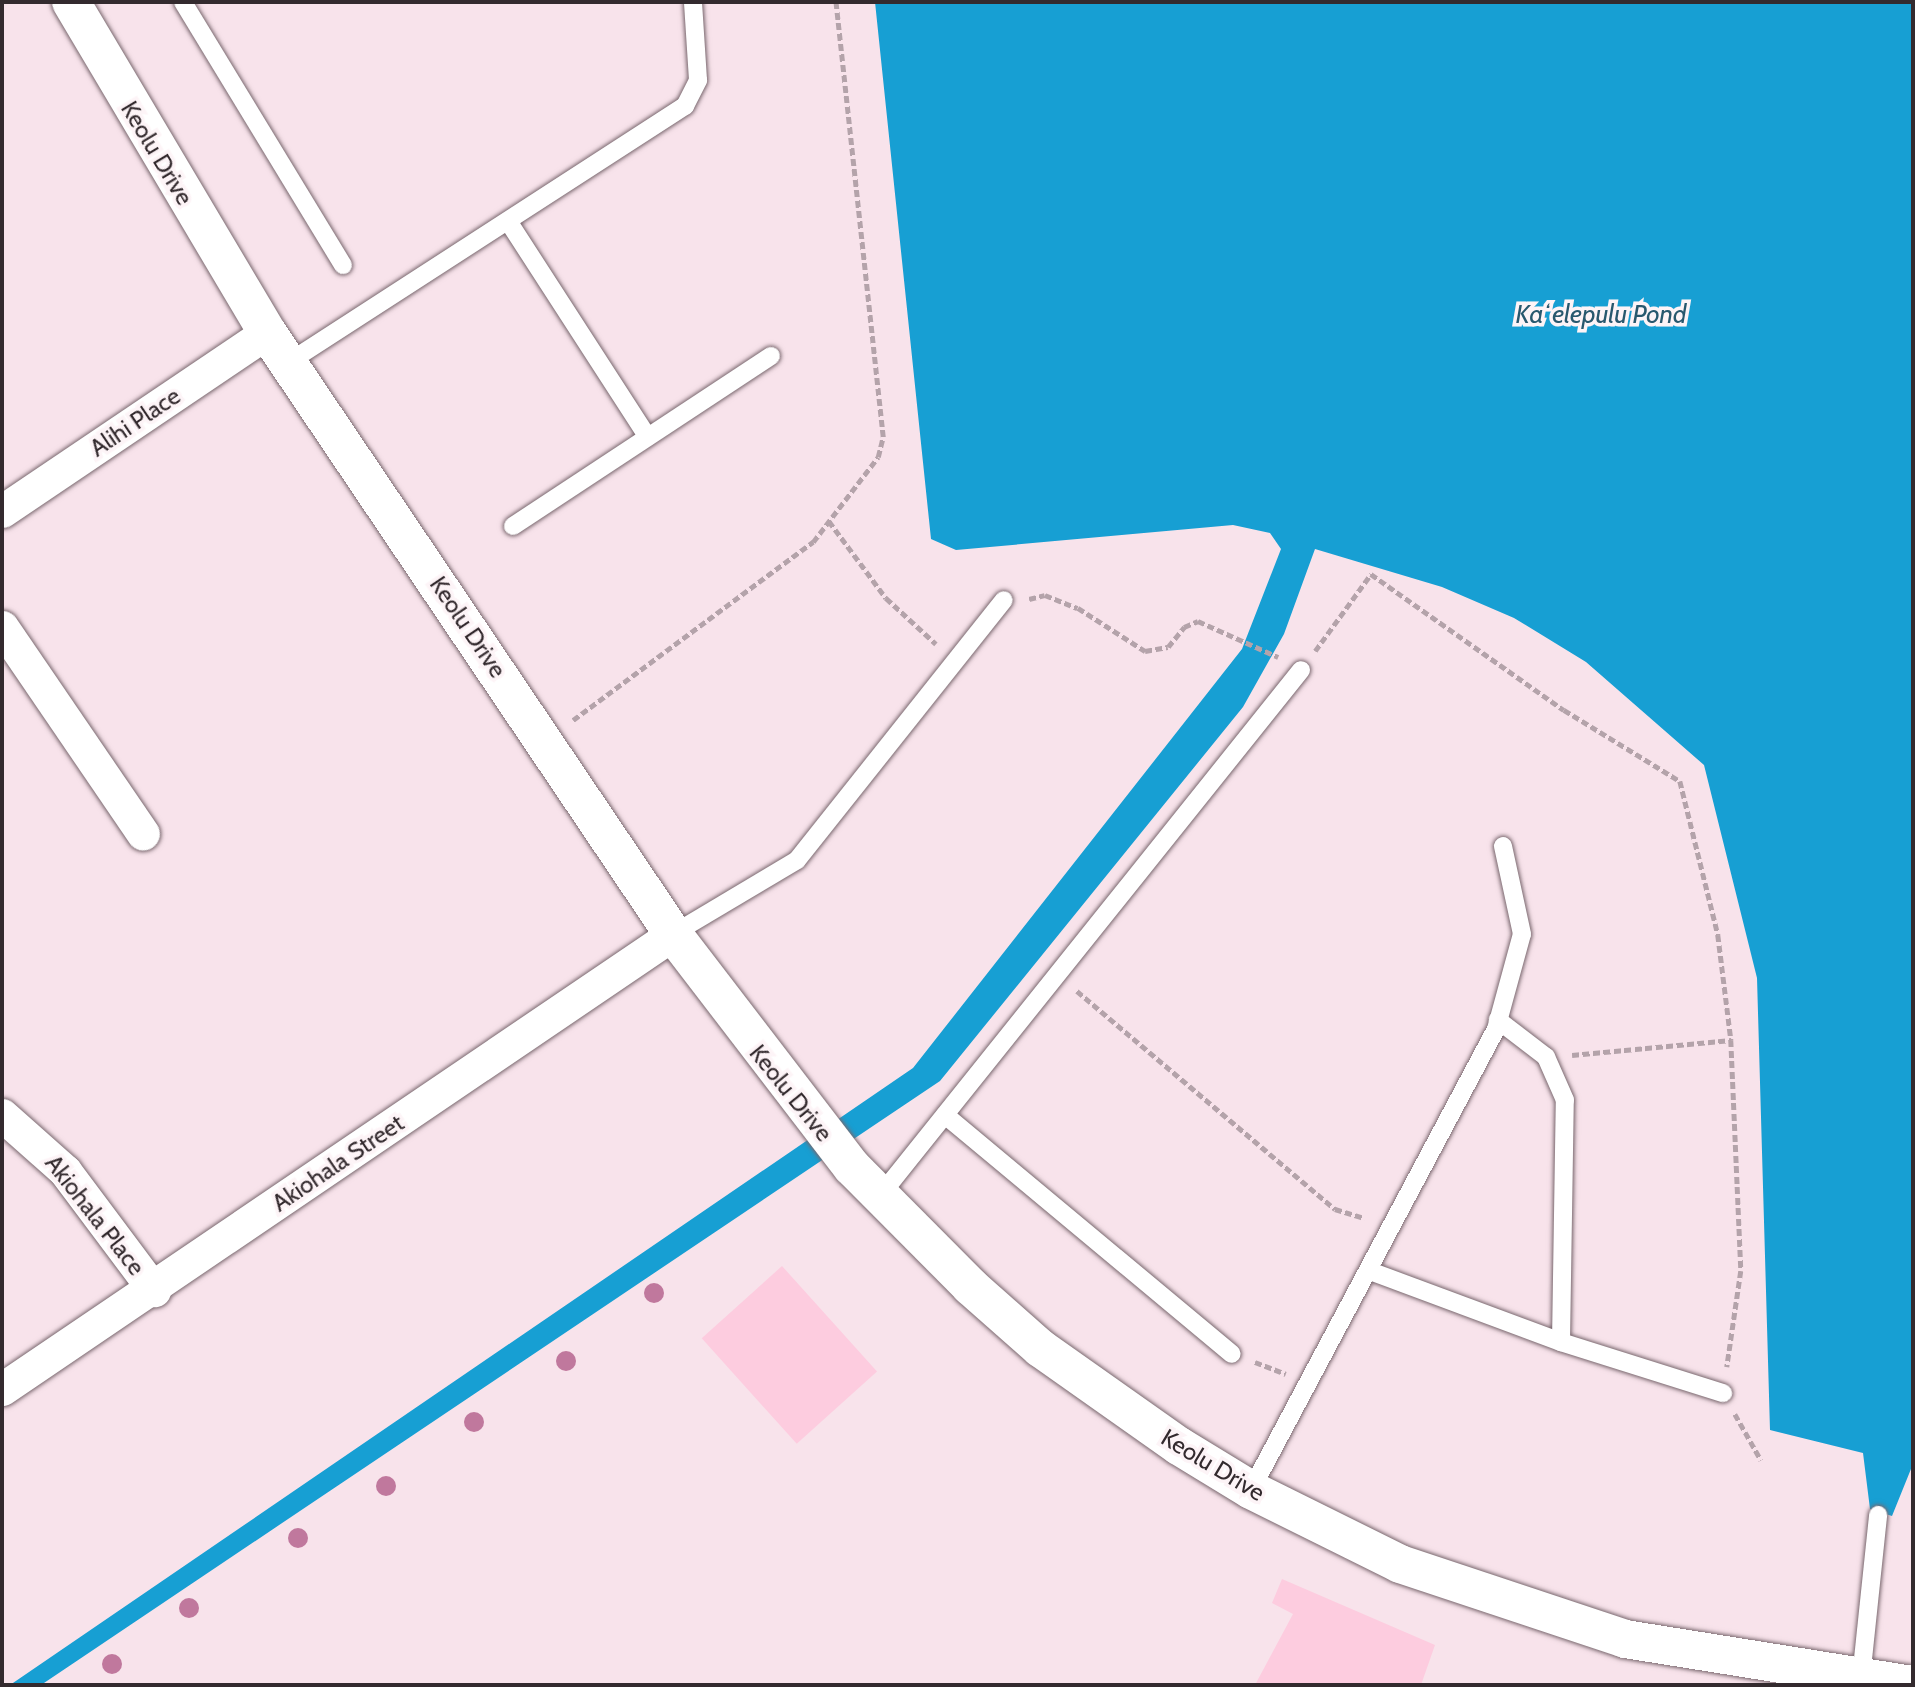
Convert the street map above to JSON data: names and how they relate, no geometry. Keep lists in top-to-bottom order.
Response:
{
  "streets": {
    "main road": ["Keolu Drive"],
    "street": ["Alihi Place", "Akiohala Street", "Akiohala Place"]
  },
  "crossings": [
    ["Keolu Drive", "Alihi Place"],
    ["Keolu Drive", "Akiohala Street"],
    ["Akiohala Street", "Akiohala Place"]
  ],
  "water": ["Kaʻelepulu Pond"]
}
